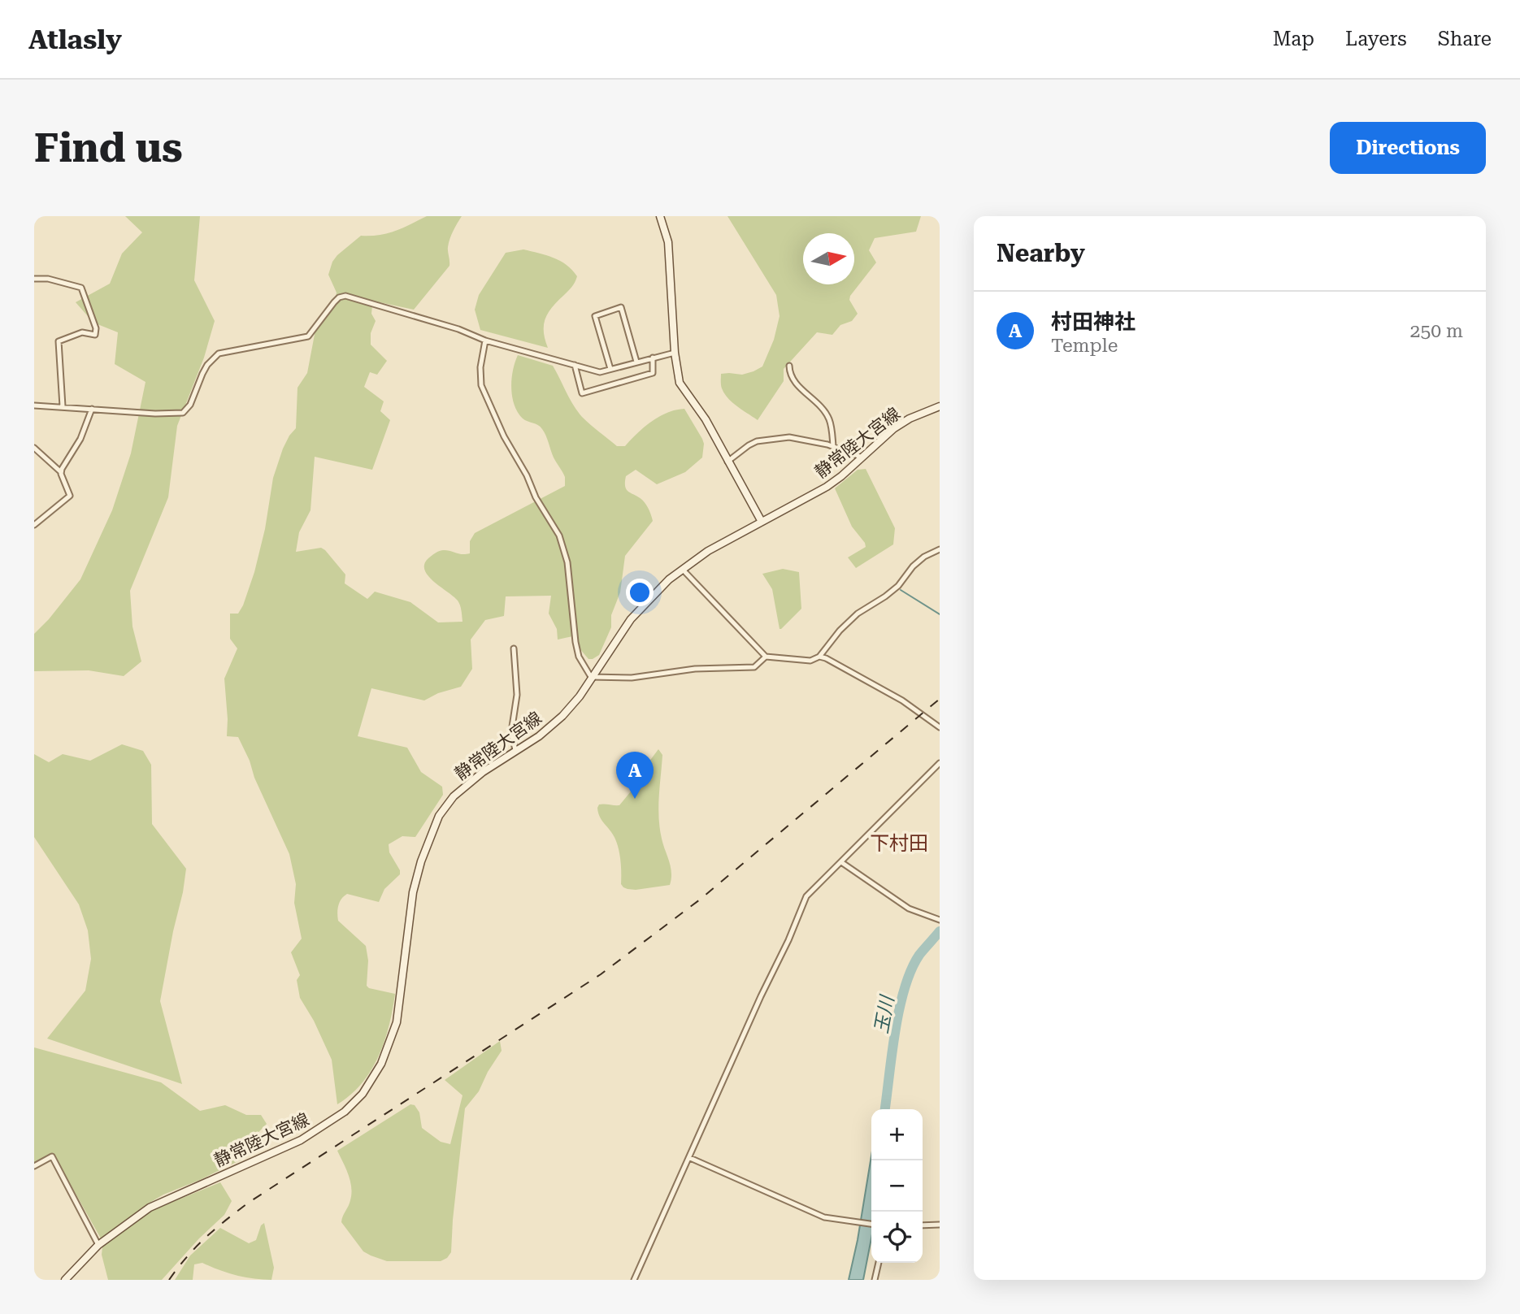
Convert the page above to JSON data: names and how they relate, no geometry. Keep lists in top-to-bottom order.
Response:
{
  "streets": {
    "main road": ["静常陸大宮線"]
  },
  "districts": ["下村田"],
  "water": ["玉川"],
  "north": "right",
  "page": {
    "header": "Atlasly",
    "nav": ["Map", "Layers", "Share"],
    "buttons": "Directions",
    "title": "Find us",
    "heading": "Nearby",
    "list": [
      {
        "mark": "A",
        "name": "村田神社",
        "note": "Temple",
        "value": "250 m"
      }
    ],
    "pins": "A",
    "map_buttons": ["+", "−"]
  }
}
